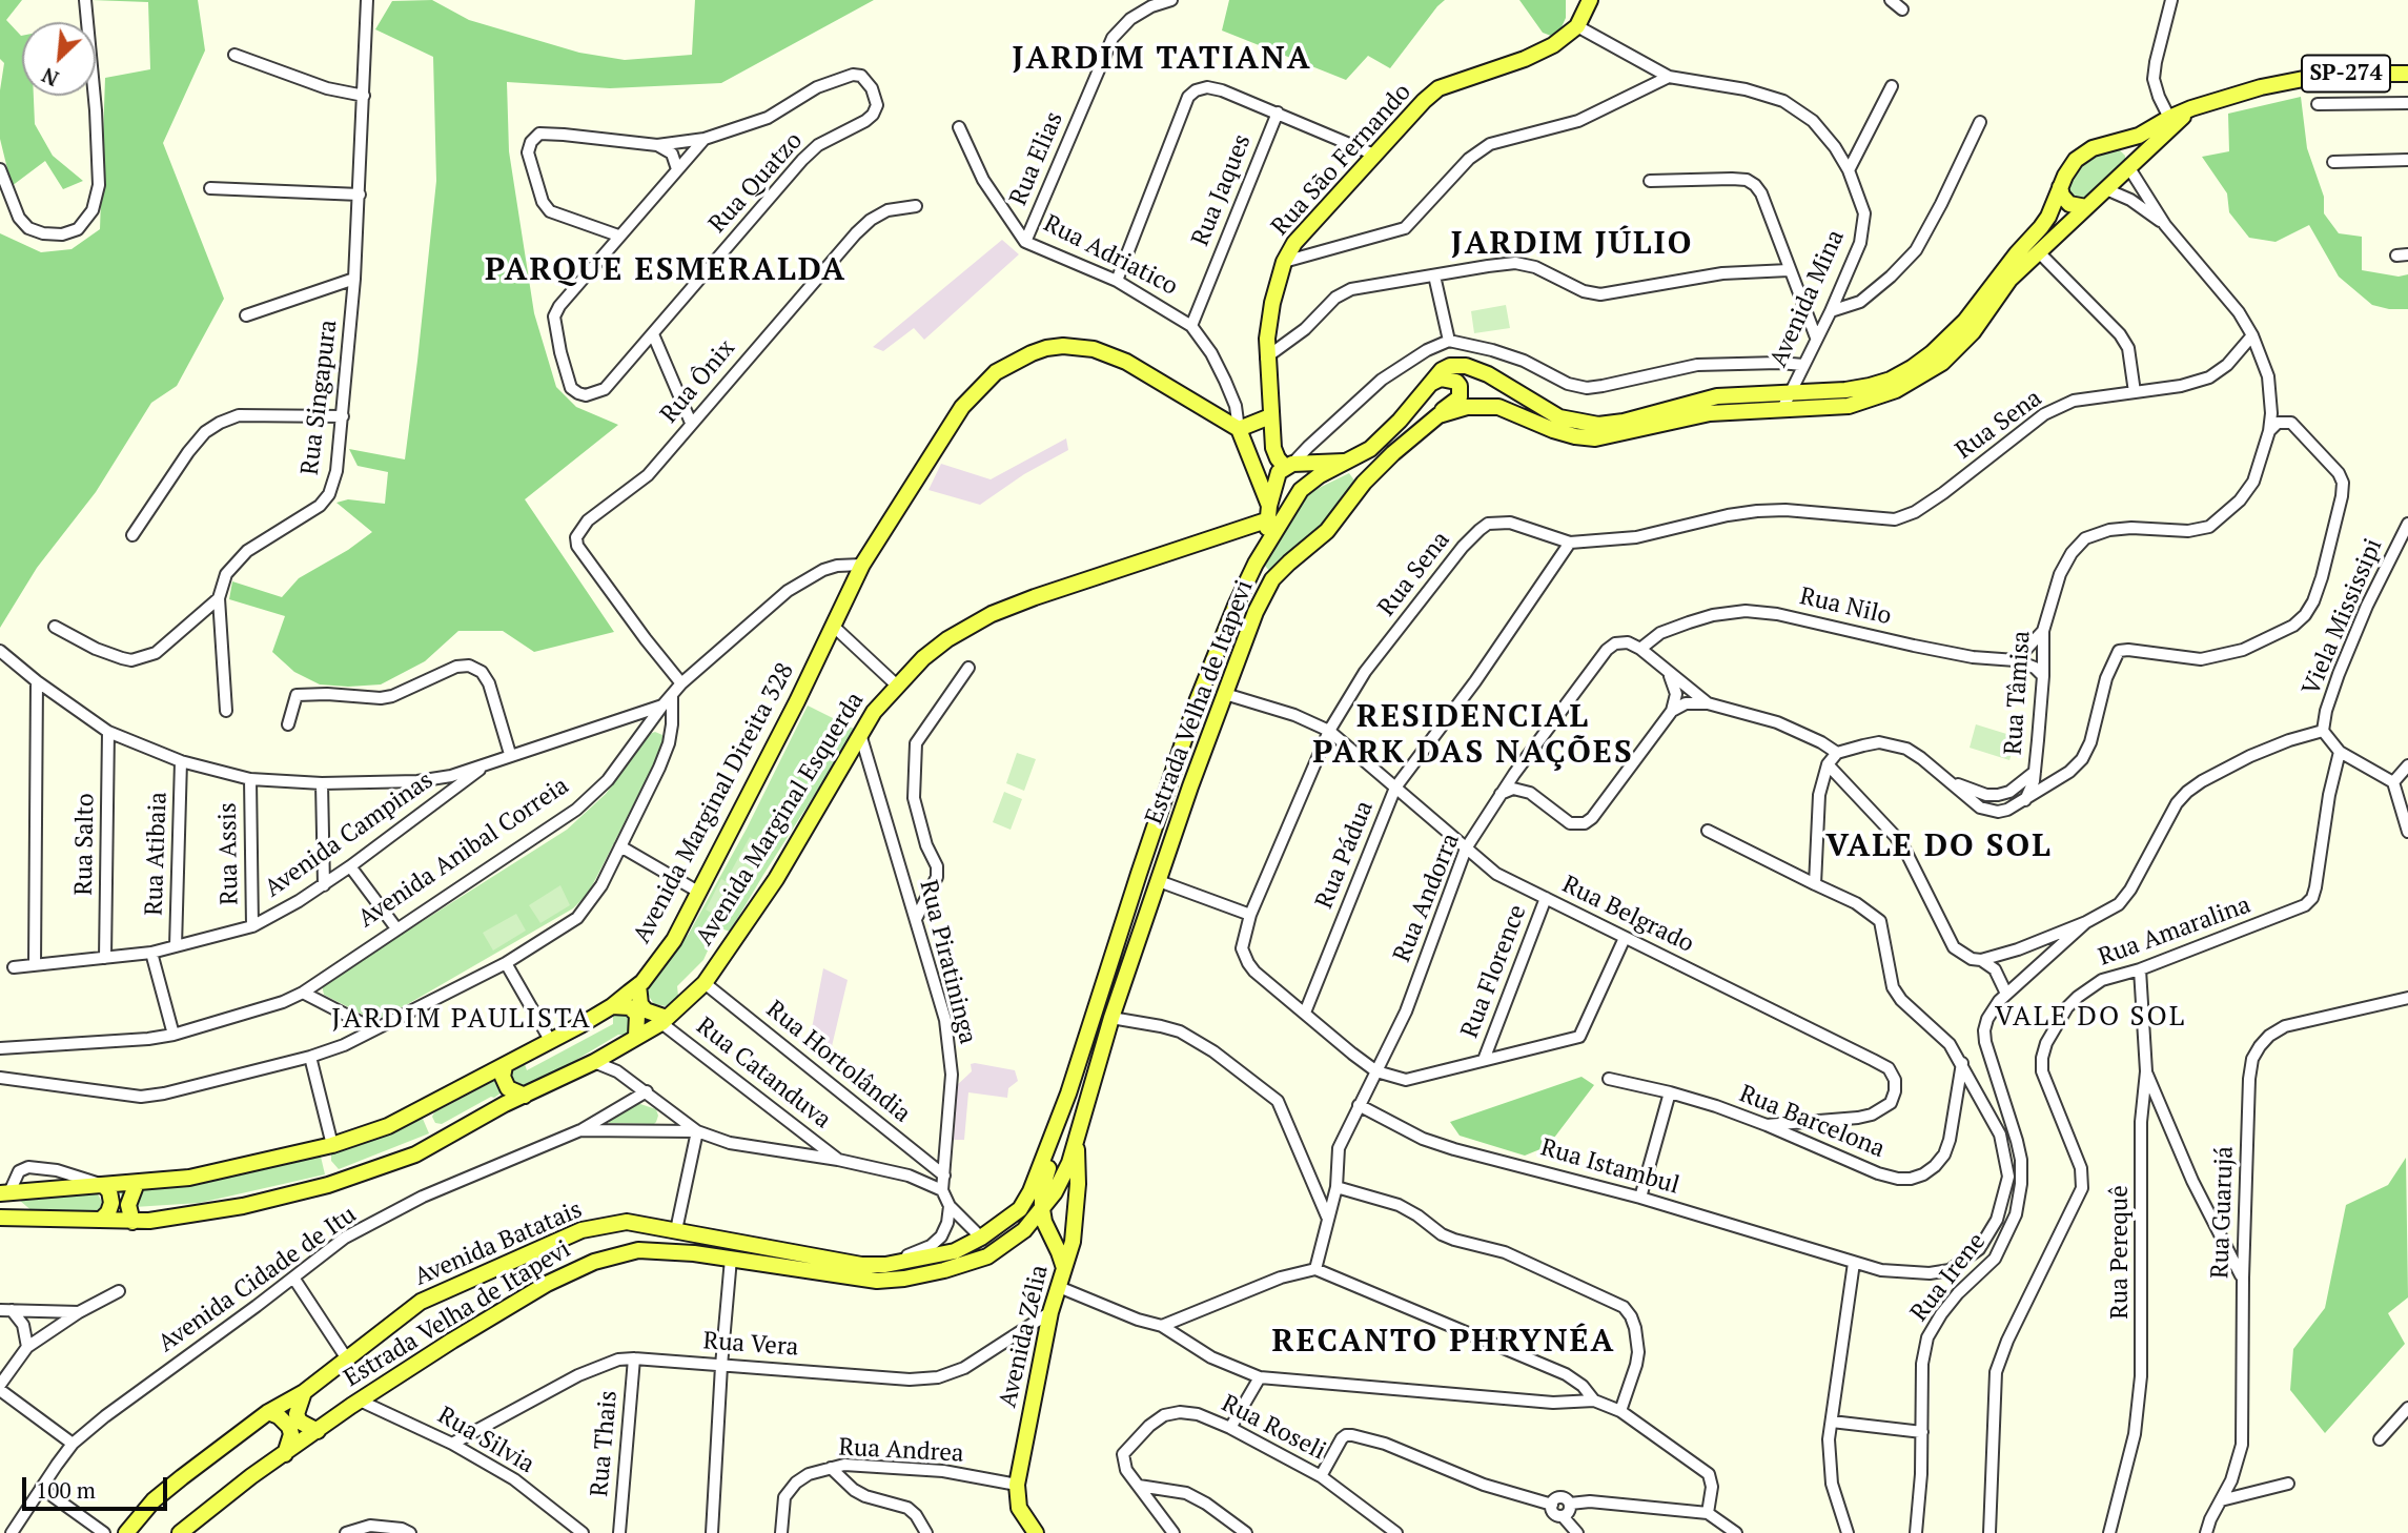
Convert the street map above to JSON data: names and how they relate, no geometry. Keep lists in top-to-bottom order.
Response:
{
  "streets": {
    "main road": [
      "SP-274",
      "Rua São Fernando",
      "Rua Adriatico",
      "Estrada Velha de Itapevi",
      "Avenida Marginal Direita 328",
      "Avenida Marginal Esquerda",
      "Avenida Batatais",
      "Avenida Zélia"
    ],
    "street": [
      "Rua Elias",
      "Rua Quatzo",
      "Rua Jaques",
      "Avenida Mina",
      "Rua Ônix",
      "Rua Singapura",
      "Rua Sena",
      "Rua Nilo",
      "Viela Mississipi",
      "Rua Tâmisa",
      "Avenida Campinas",
      "Rua Salto",
      "Avenida Anibal Correia",
      "Rua Atibaia",
      "Rua Assis",
      "Rua Pádua",
      "Rua Andorra",
      "Rua Belgrado",
      "Rua Amaralina",
      "Rua Piratininga",
      "Rua Florence",
      "Rua Hortolândia",
      "Rua Catanduva",
      "Rua Barcelona",
      "Rua Istambul",
      "Rua Guarujá",
      "Rua Perequê",
      "Rua Irene",
      "Avenida Cidade de Itu",
      "Rua Vera",
      "Rua Roseli",
      "Rua Silvia",
      "Rua Thais",
      "Rua Andrea"
    ]
  },
  "crossings": [
    ["SP-274", "Estrada Velha de Itapevi"],
    ["Rua Elias", "Rua Adriatico"],
    ["Rua São Fernando", "Avenida Mina"],
    ["Rua Jaques", "Rua Adriatico"],
    ["Rua Adriatico", "Avenida Marginal Esquerda"],
    ["Avenida Mina", "Estrada Velha de Itapevi"],
    ["Rua Ônix", "Avenida Anibal Correia"],
    ["Rua Sena", "Rua Tâmisa"],
    ["Rua Sena", "Rua Pádua"],
    ["Rua Sena", "Rua Andorra"],
    ["Rua Sena", "Rua Belgrado"],
    ["Rua Sena", "Rua Florence"],
    ["Rua Nilo", "Rua Tâmisa"],
    ["Rua Nilo", "Rua Andorra"],
    ["Rua Tâmisa", "Estrada Velha de Itapevi"],
    ["Estrada Velha de Itapevi", "Rua Belgrado"],
    ["Estrada Velha de Itapevi", "Avenida Batatais"],
    ["Estrada Velha de Itapevi", "Avenida Zélia"],
    ["Estrada Velha de Itapevi", "Rua Silvia"],
    ["Avenida Marginal Direita 328", "Avenida Anibal Correia"],
    ["Avenida Marginal Esquerda", "Rua Piratininga"],
    ["Avenida Marginal Esquerda", "Rua Hortolândia"],
    ["Avenida Marginal Esquerda", "Rua Catanduva"],
    ["Avenida Campinas", "Rua Salto"],
    ["Avenida Campinas", "Rua Atibaia"],
    ["Avenida Campinas", "Rua Assis"],
    ["Rua Pádua", "Rua Belgrado"],
    ["Rua Andorra", "Rua Belgrado"],
    ["Rua Andorra", "Rua Istambul"],
    ["Rua Belgrado", "Rua Florence"],
    ["Rua Belgrado", "Rua Barcelona"],
    ["Rua Amaralina", "Rua Perequê"],
    ["Rua Piratininga", "Rua Hortolândia"],
    ["Rua Piratininga", "Avenida Batatais"],
    ["Rua Piratininga", "Avenida Cidade de Itu"],
    ["Rua Catanduva", "Avenida Cidade de Itu"],
    ["Avenida Zélia", "Rua Vera"],
    ["Avenida Zélia", "Rua Andrea"],
    ["Rua Vera", "Rua Silvia"],
    ["Rua Vera", "Rua Thais"]
  ],
  "districts": [
    "JARDIM TATIANA",
    "JARDIM JÚLIO",
    "PARQUE ESMERALDA",
    "RESIDENCIAL PARK DAS NAÇÕES",
    "VALE DO SOL",
    "VALE DO SOL",
    "JARDIM PAULISTA",
    "RECANTO PHRYNÉA"
  ],
  "scale_bar": "100 m",
  "north": "bottom left"
}
